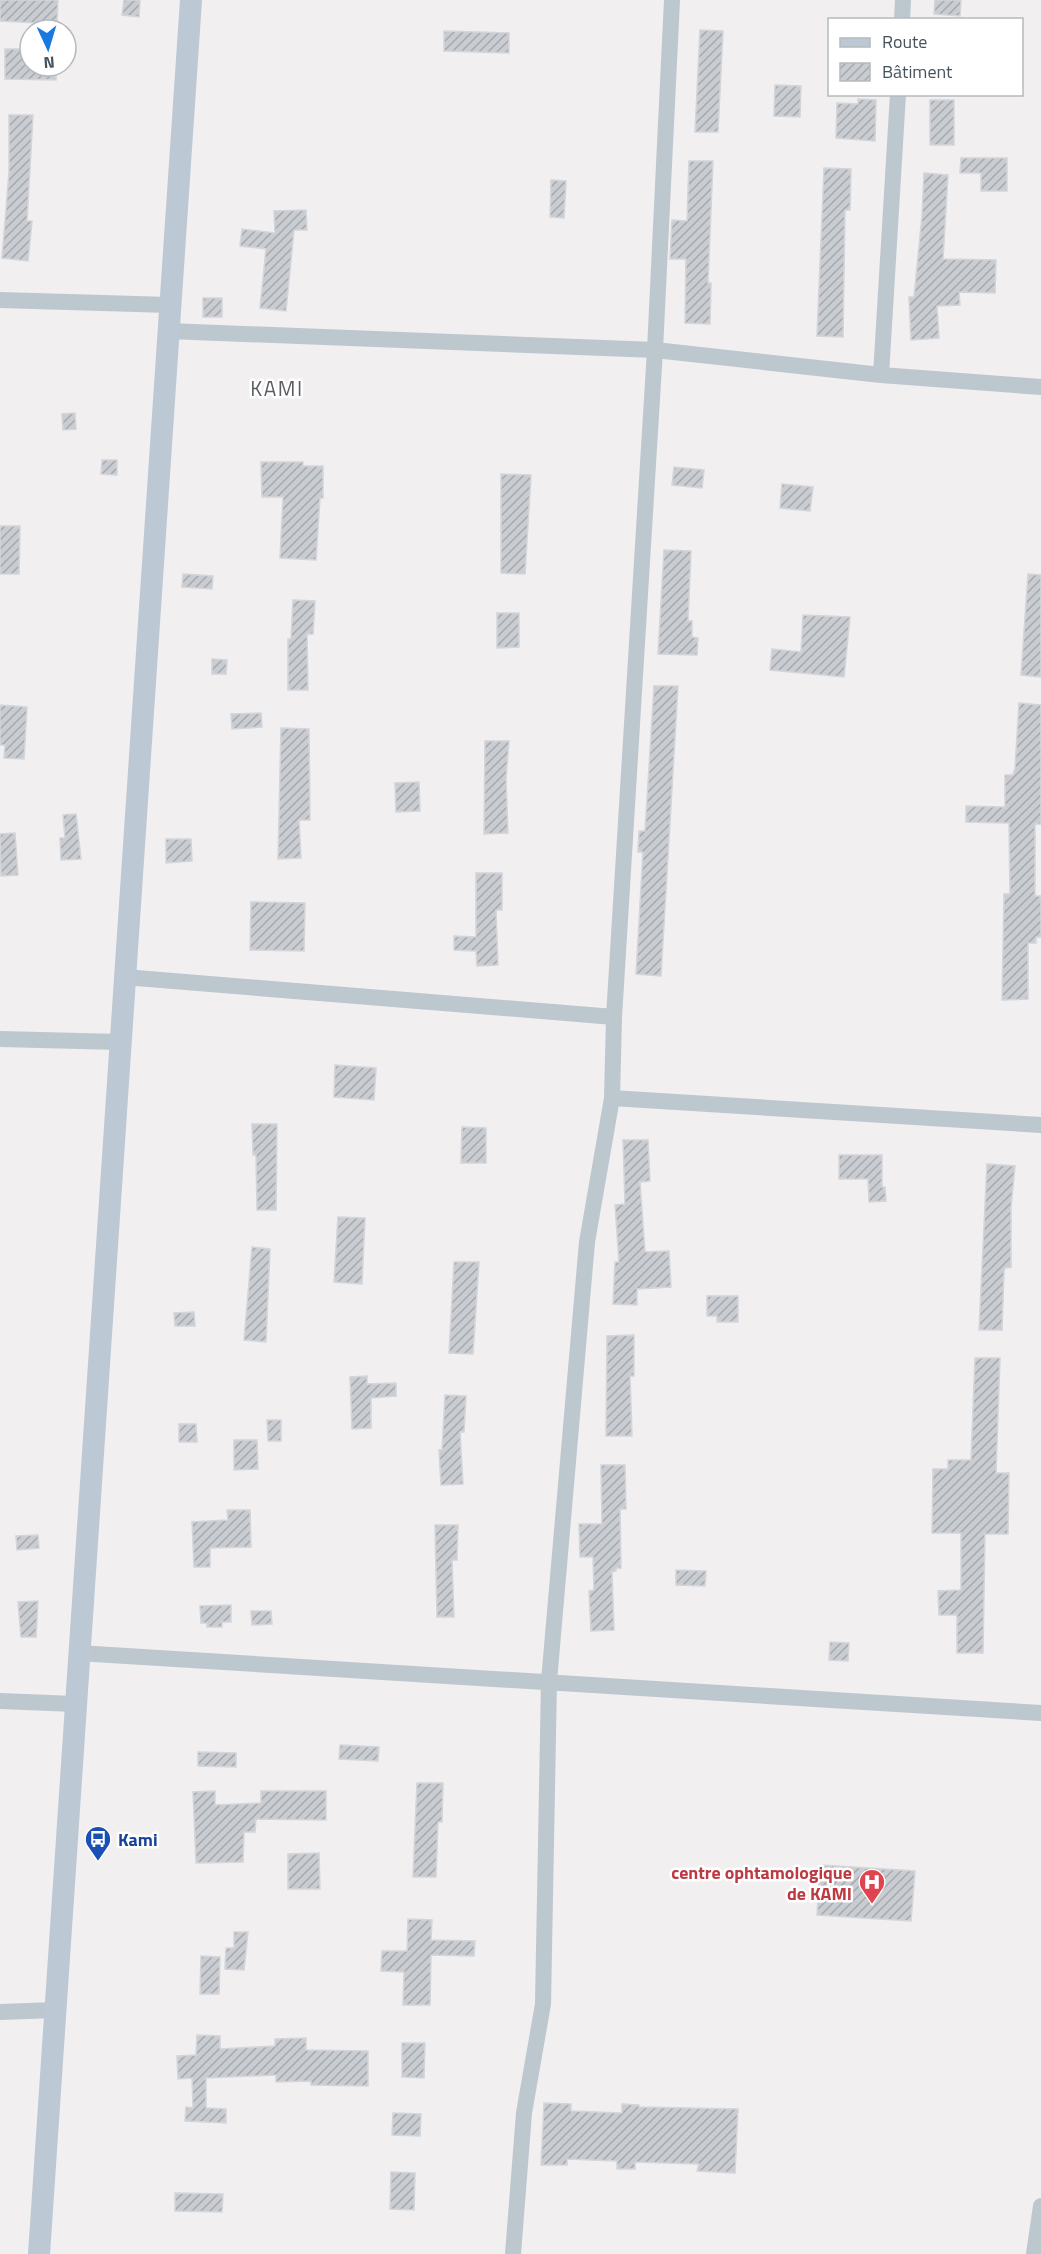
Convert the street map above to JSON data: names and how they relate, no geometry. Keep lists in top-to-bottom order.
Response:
{
  "districts": ["KAMI"],
  "places": {
    "bus stop": ["Kami"],
    "hospital": ["centre ophtamologique de KAMI"]
  },
  "legend": ["Route", "Bâtiment"],
  "north": "bottom"
}
